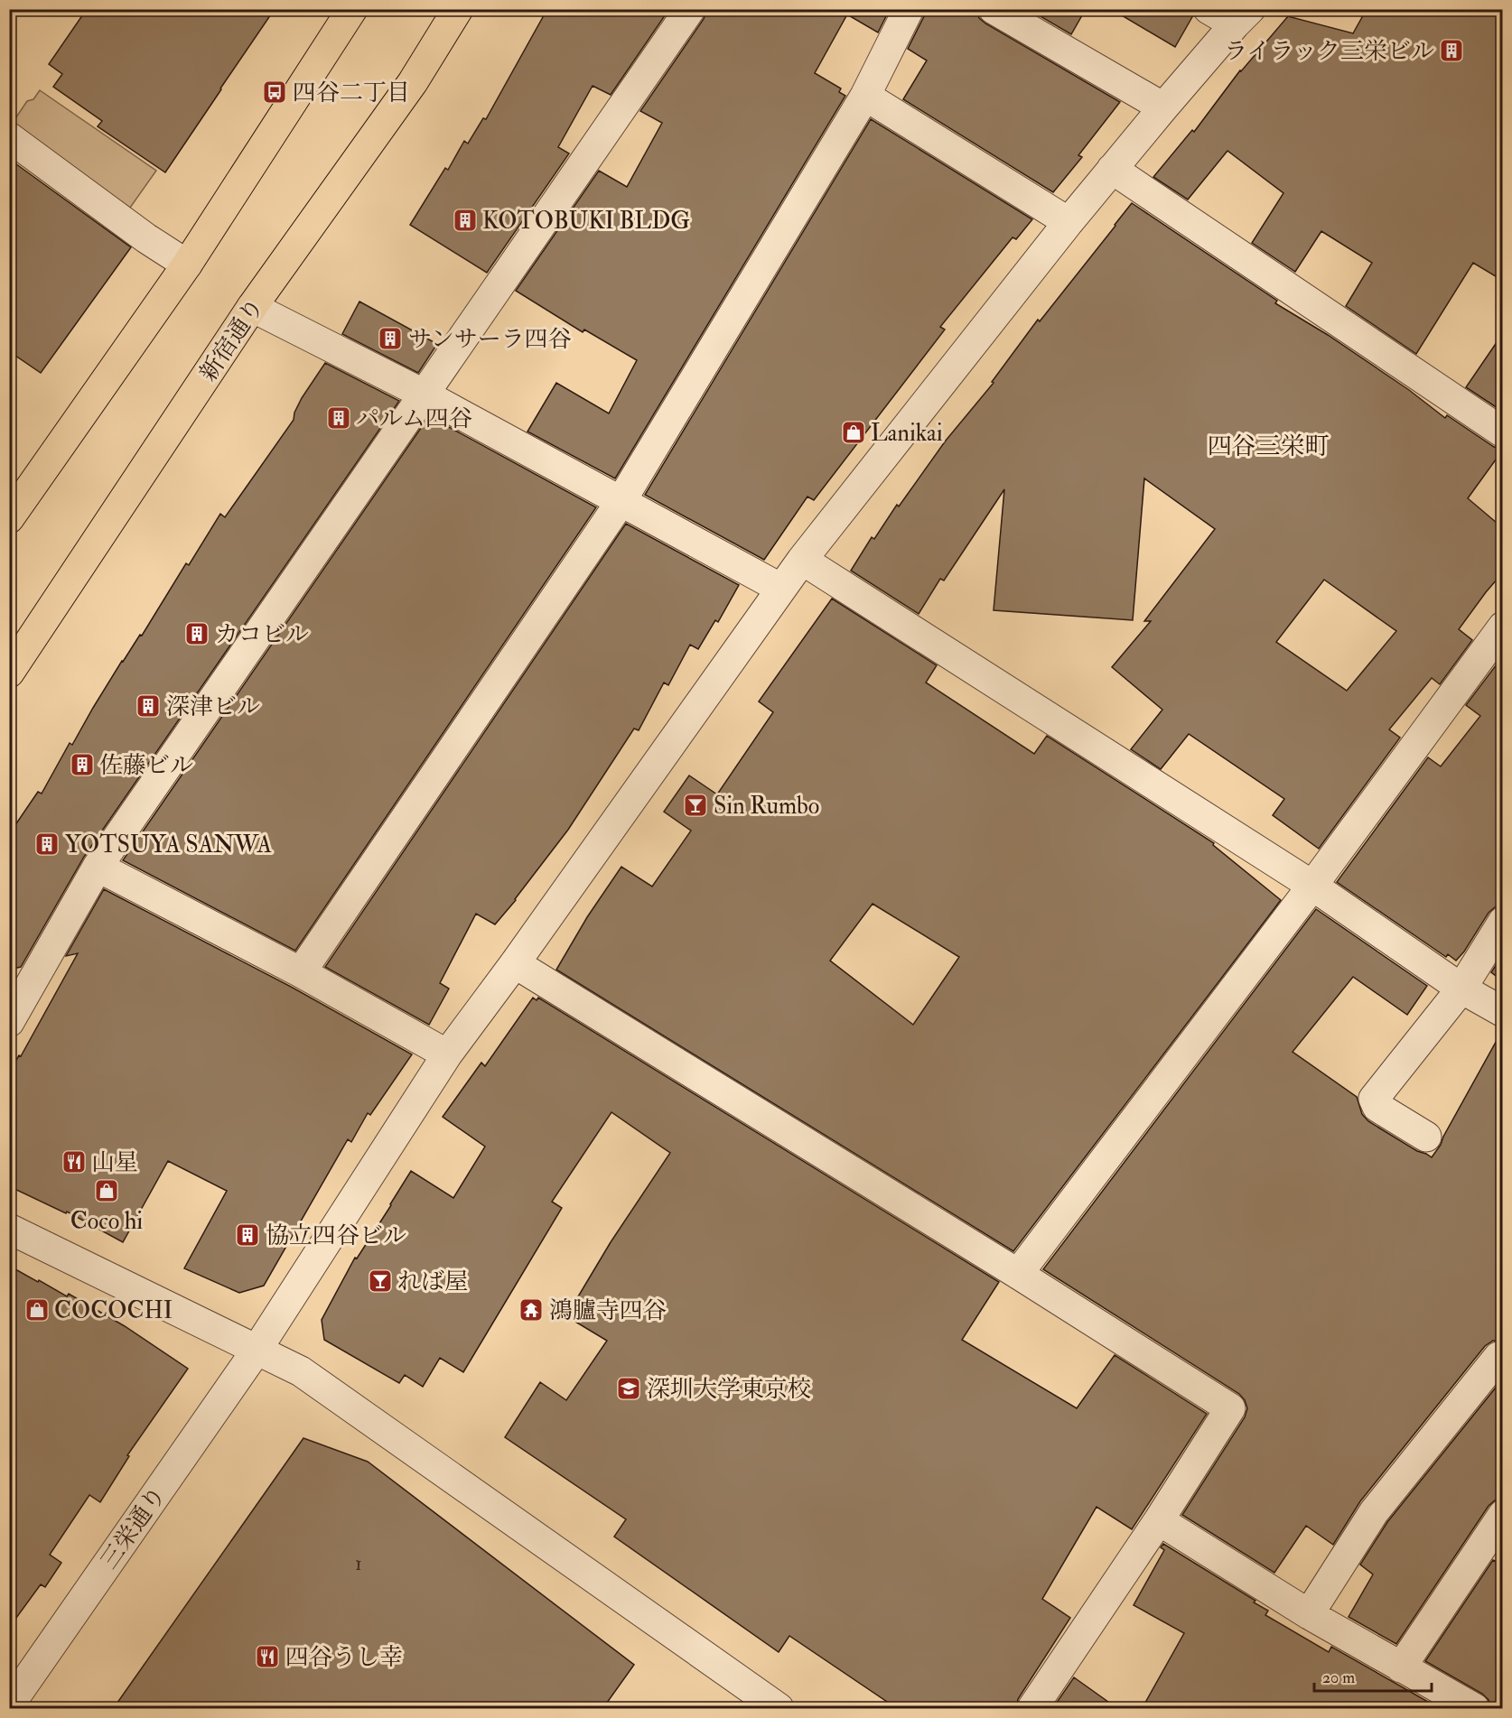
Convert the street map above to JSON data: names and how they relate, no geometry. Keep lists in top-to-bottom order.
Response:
{
  "streets": {
    "highway": ["新宿通り"],
    "street": ["三栄通り"]
  },
  "districts": ["四谷三栄町"],
  "places": {
    "building": [
      "ライラック三栄ビル",
      "KOTOBUKI BLDG",
      "サンサーラ四谷",
      "パルム四谷",
      "カコビル",
      "深津ビル",
      "佐藤ビル",
      "YOTSUYA SANWA",
      "協立四谷ビル"
    ],
    "bus stop": ["四谷二丁目"],
    "shop": ["Lanikai", "Coco hi", "COCOCHI"],
    "bar": ["Sin Rumbo", "れば屋"],
    "restaurant": ["山星", "四谷うし幸"],
    "temple": ["鴻臚寺四谷"],
    "school or university": ["深圳大学東京校"]
  },
  "house_numbers": ["1"],
  "scale_bar": "20 m"
}
